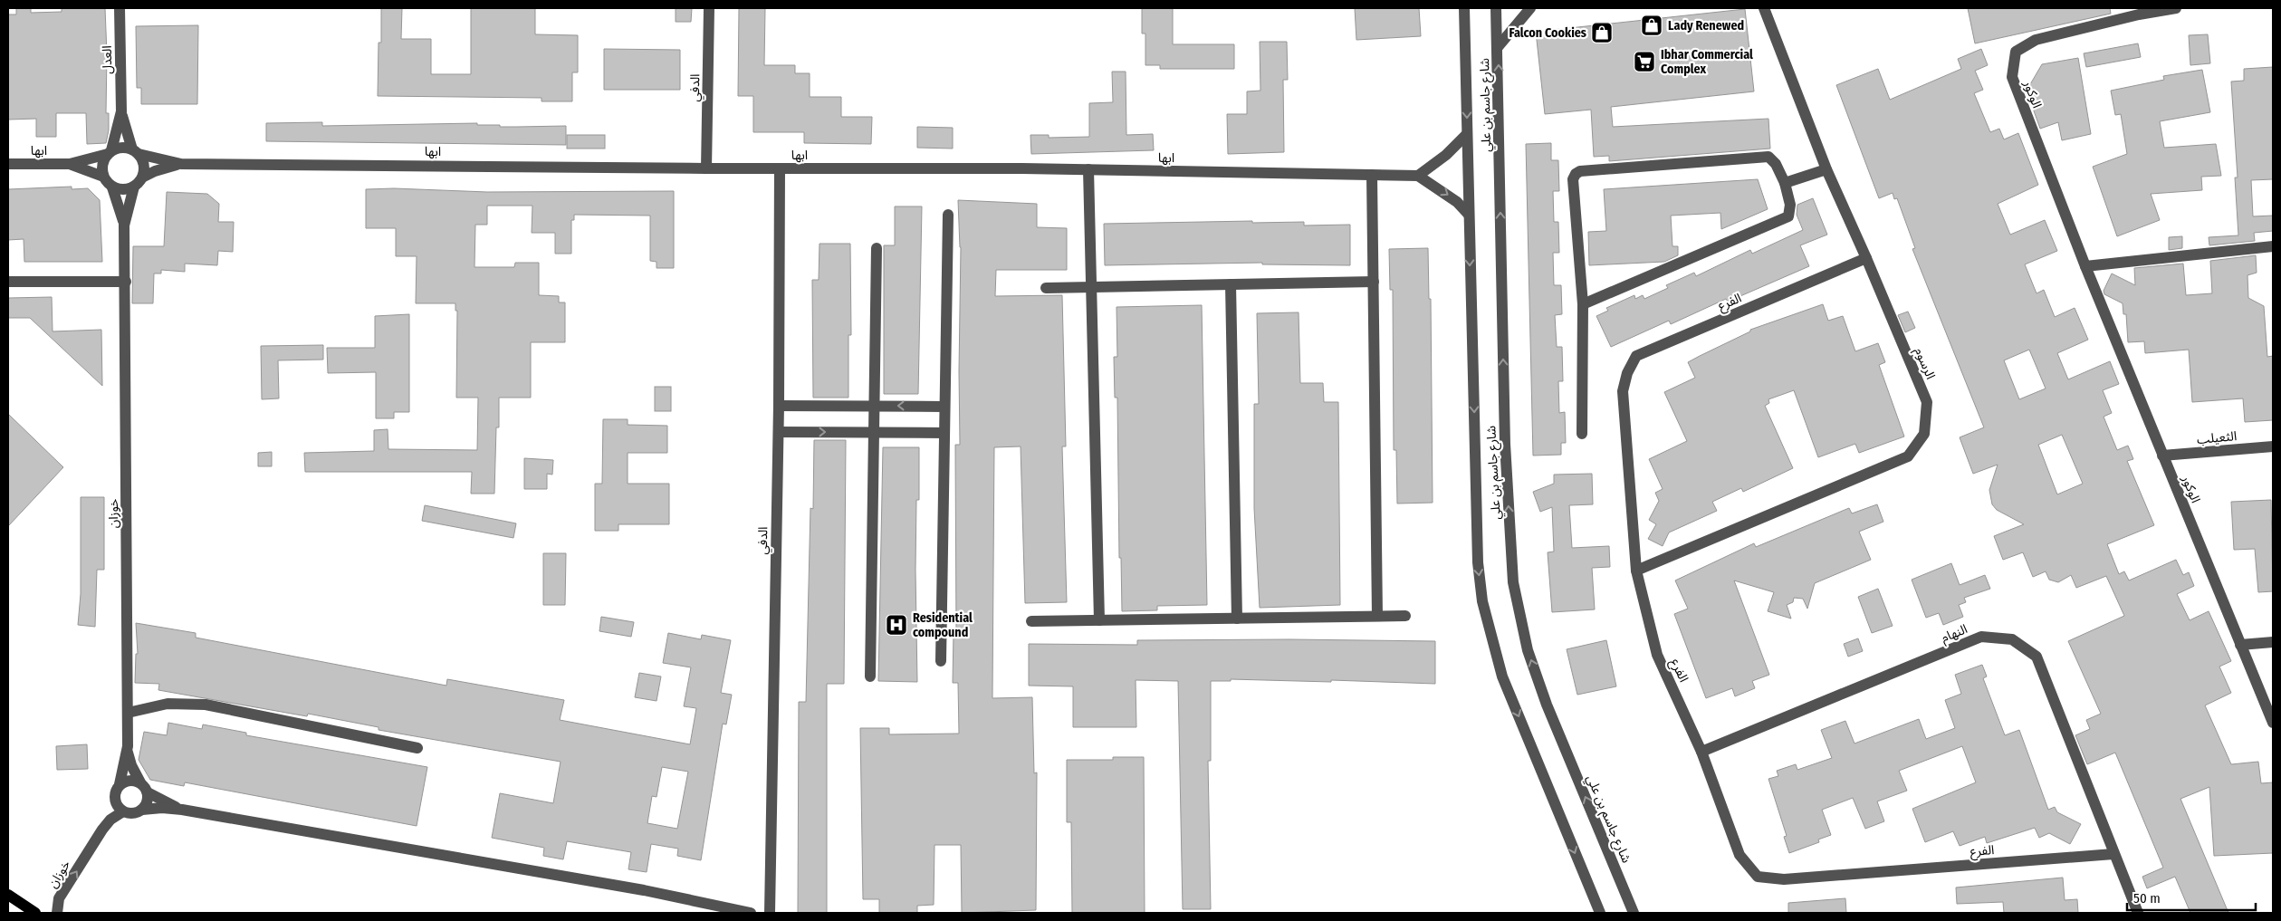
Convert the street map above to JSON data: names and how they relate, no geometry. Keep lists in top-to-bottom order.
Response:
{
  "streets": {
    "street": [
      "العدل",
      "الدفي",
      "الوكور",
      "شارع جاسم بن علي",
      "ابها",
      "الفرع",
      "الرسوم",
      "الثعيلب",
      "خوزان",
      "النهام"
    ]
  },
  "crossings": [
    ["العدل", "ابها"],
    ["العدل", "خوزان"],
    ["الدفي", "ابها"],
    ["الوكور", "الثعيلب"],
    ["ابها", "خوزان"],
    ["الفرع", "الرسوم"],
    ["الفرع", "النهام"]
  ],
  "places": {
    "shop": ["Lady Renewed", "Falcon Cookies"],
    "supermarket": ["Ibhar Commercial Complex"],
    "hospital": ["Residential compound"]
  },
  "scale_bar": "50 m"
}
